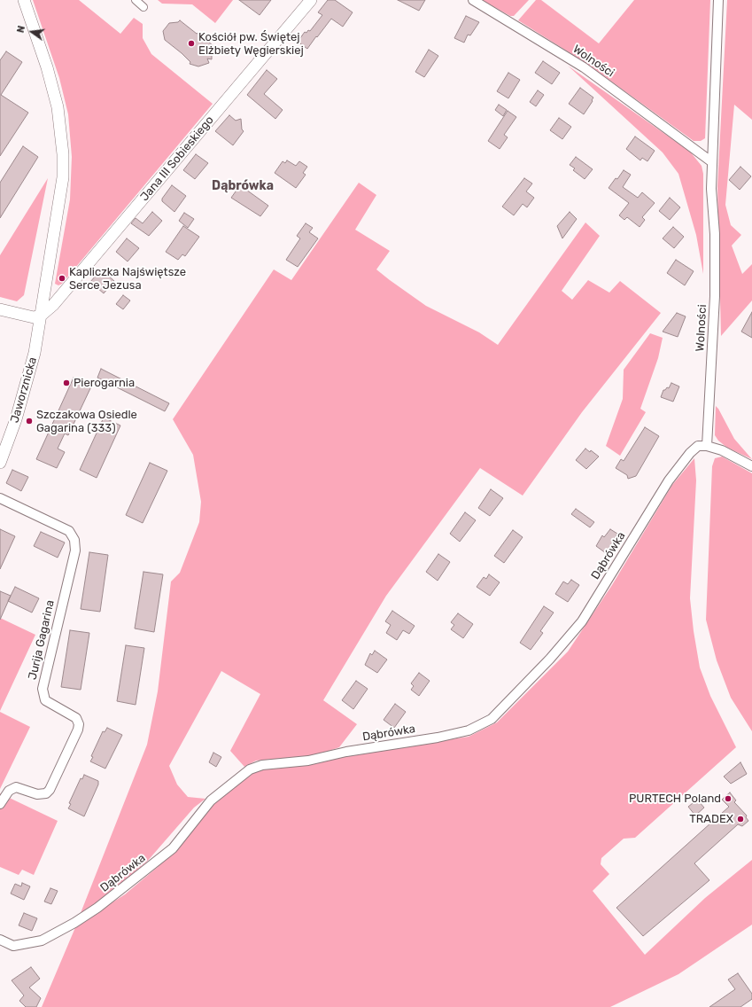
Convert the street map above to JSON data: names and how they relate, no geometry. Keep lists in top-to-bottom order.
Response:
{
  "streets": {
    "street": [
      "Wolności",
      "Jana III Sobieskiego",
      "Jaworznicka",
      "Dąbrówka",
      "Jurija Gagarina"
    ]
  },
  "crossings": [
    ["Wolności", "Dąbrówka"],
    ["Jana III Sobieskiego", "Jaworznicka"]
  ],
  "districts": ["Dąbrówka"],
  "places": [
    "Kościół pw. Świętej Elżbiety Węgierskiej",
    "Kapliczka Najświętsze Serce Jezusa",
    "Pierogarnia",
    "Szczakowa Osiedle Gagarina (333)",
    "PURTECH Poland",
    "TRADEX"
  ],
  "north": "left"
}
